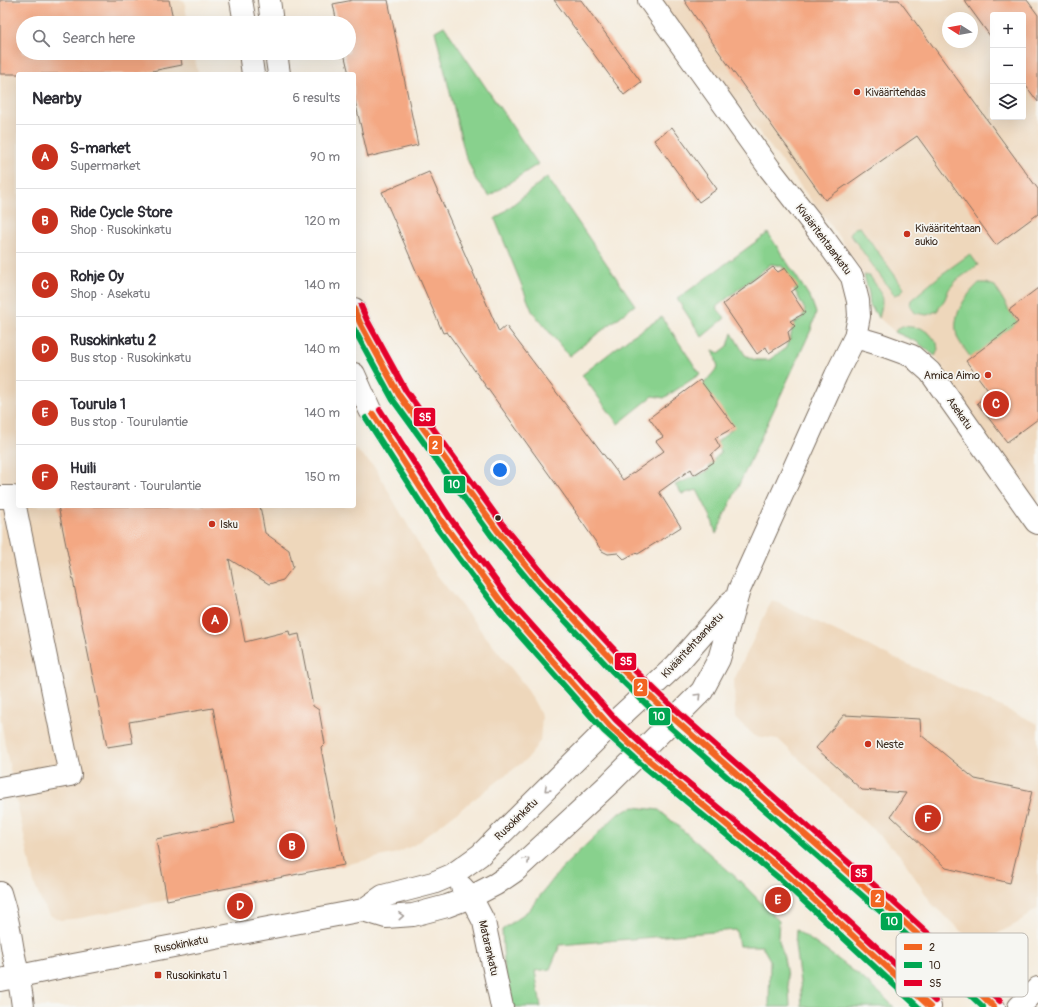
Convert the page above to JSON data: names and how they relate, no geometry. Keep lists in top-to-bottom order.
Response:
{
  "streets": {
    "main road": [
      "Kivääritehtaankatu",
      "Asekatu",
      "Rusokinkatu",
      "Matarankatu"
    ]
  },
  "crossings": [
    ["Kivääritehtaankatu", "Asekatu"],
    ["Kivääritehtaankatu", "Rusokinkatu"],
    ["Rusokinkatu", "Matarankatu"]
  ],
  "places": {
    "other": [
      "Kivääritehdas",
      "Kivääritehtaan aukio",
      "Amica Aimo",
      "Isku",
      "Neste"
    ],
    "transit": ["Rusokinkatu 1"]
  },
  "lines": ["transit line S5", "transit line 2", "transit line 10"],
  "legend": ["2", "10", "S5"],
  "north": "left",
  "page": {
    "map_buttons": ["+", "−"],
    "search": "Search here",
    "heading": ["Nearby", "6 results"],
    "list": [
      {
        "mark": "A",
        "name": "S-market",
        "note": "Supermarket",
        "value": "90 m"
      },
      {
        "mark": "B",
        "name": "Ride Cycle Store",
        "note": "Shop · Rusokinkatu",
        "value": "120 m"
      },
      {
        "mark": "C",
        "name": "Rohje Oy",
        "note": "Shop · Asekatu",
        "value": "140 m"
      },
      {
        "mark": "D",
        "name": "Rusokinkatu 2",
        "note": "Bus stop · Rusokinkatu",
        "value": "140 m"
      },
      {
        "mark": "E",
        "name": "Tourula 1",
        "note": "Bus stop · Tourulantie",
        "value": "140 m"
      },
      {
        "mark": "F",
        "name": "Huili",
        "note": "Restaurant · Tourulantie",
        "value": "150 m"
      }
    ],
    "pins": [
      "C",
      "A",
      "F",
      "B",
      "E",
      "D"
    ]
  }
}
